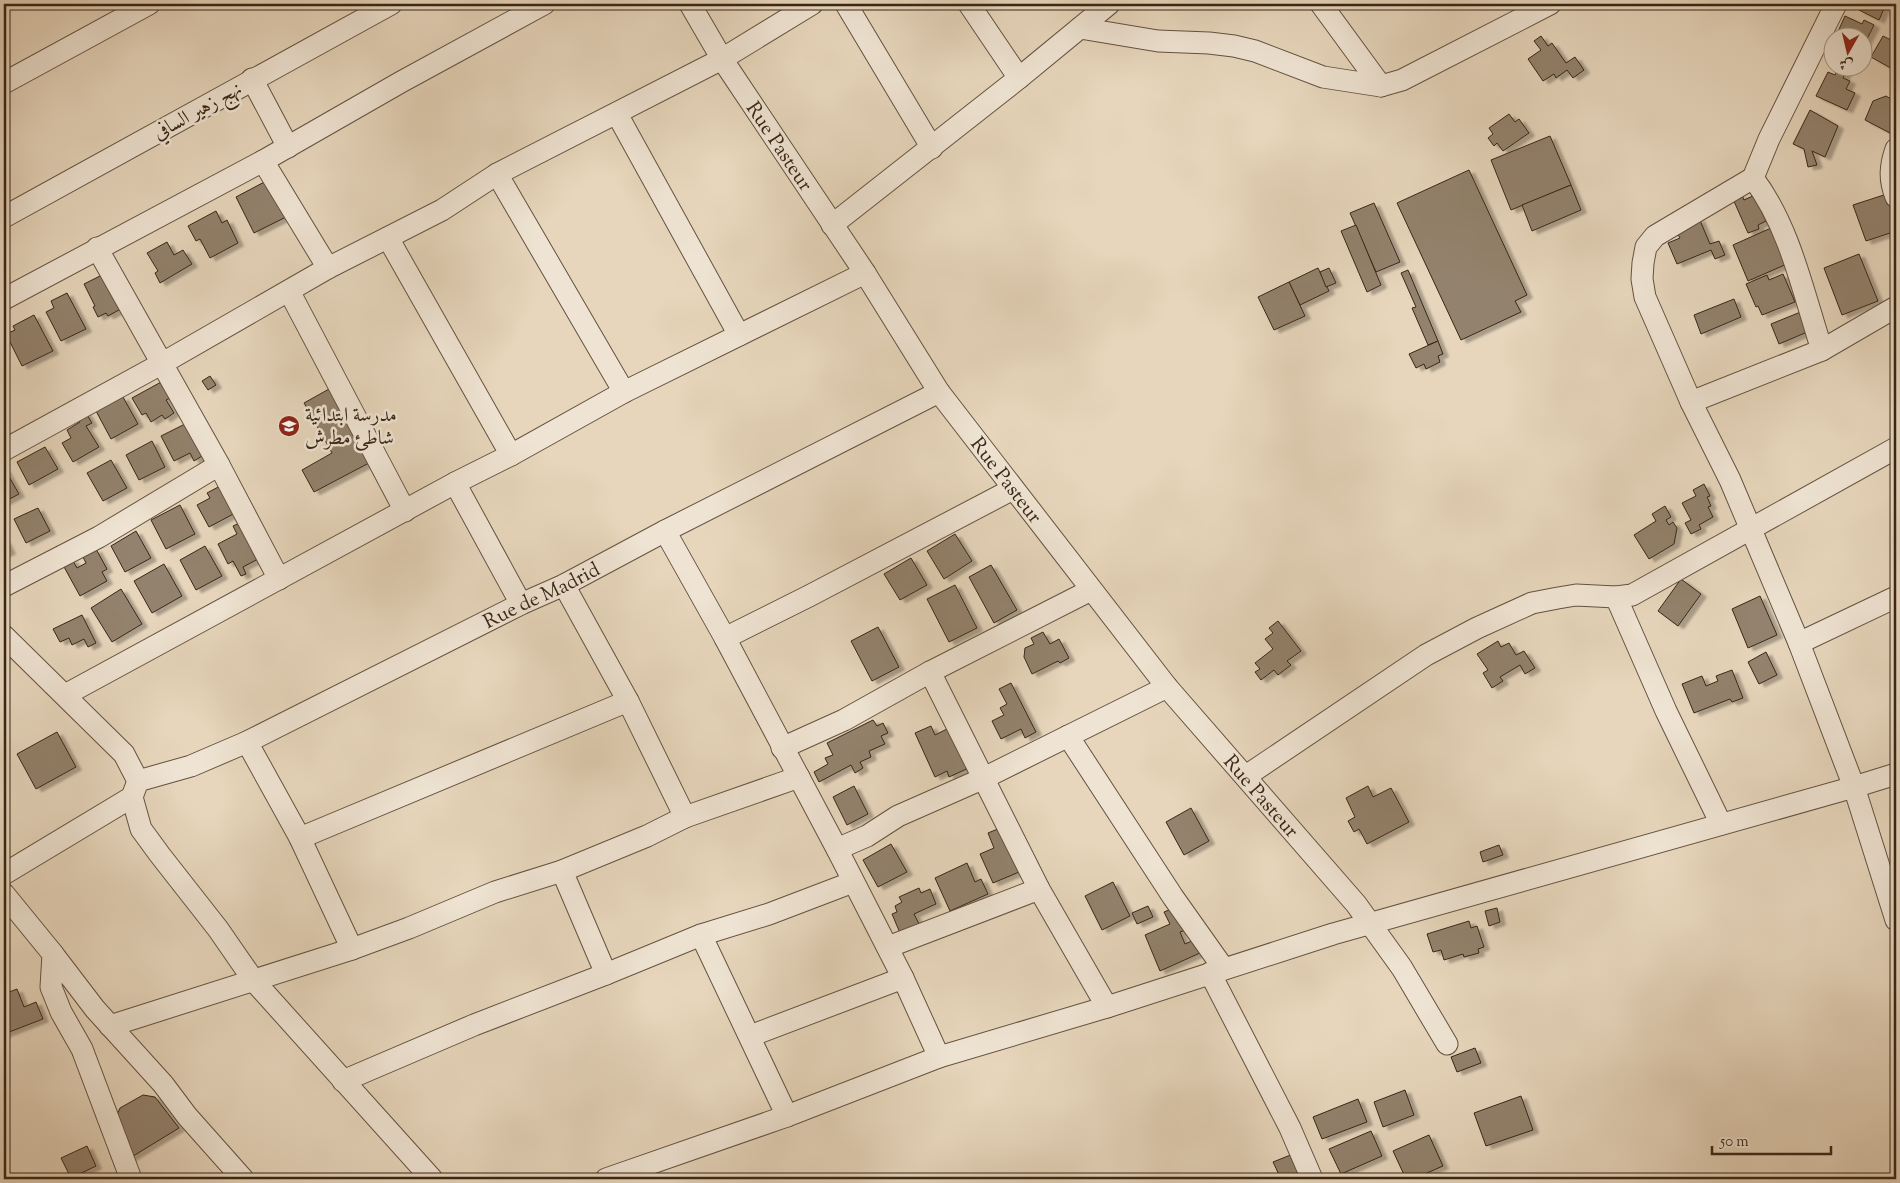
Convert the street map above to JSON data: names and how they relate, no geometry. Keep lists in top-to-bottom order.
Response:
{
  "streets": {
    "street": ["نهج زهير السافي", "Rue Pasteur", "Rue de Madrid"]
  },
  "crossings": [
    ["Rue Pasteur", "Rue de Madrid"]
  ],
  "places": {
    "school or university": ["مدرسة ابتدائية شاطئ مطرش"]
  },
  "scale_bar": "50 m",
  "north": "bottom"
}
